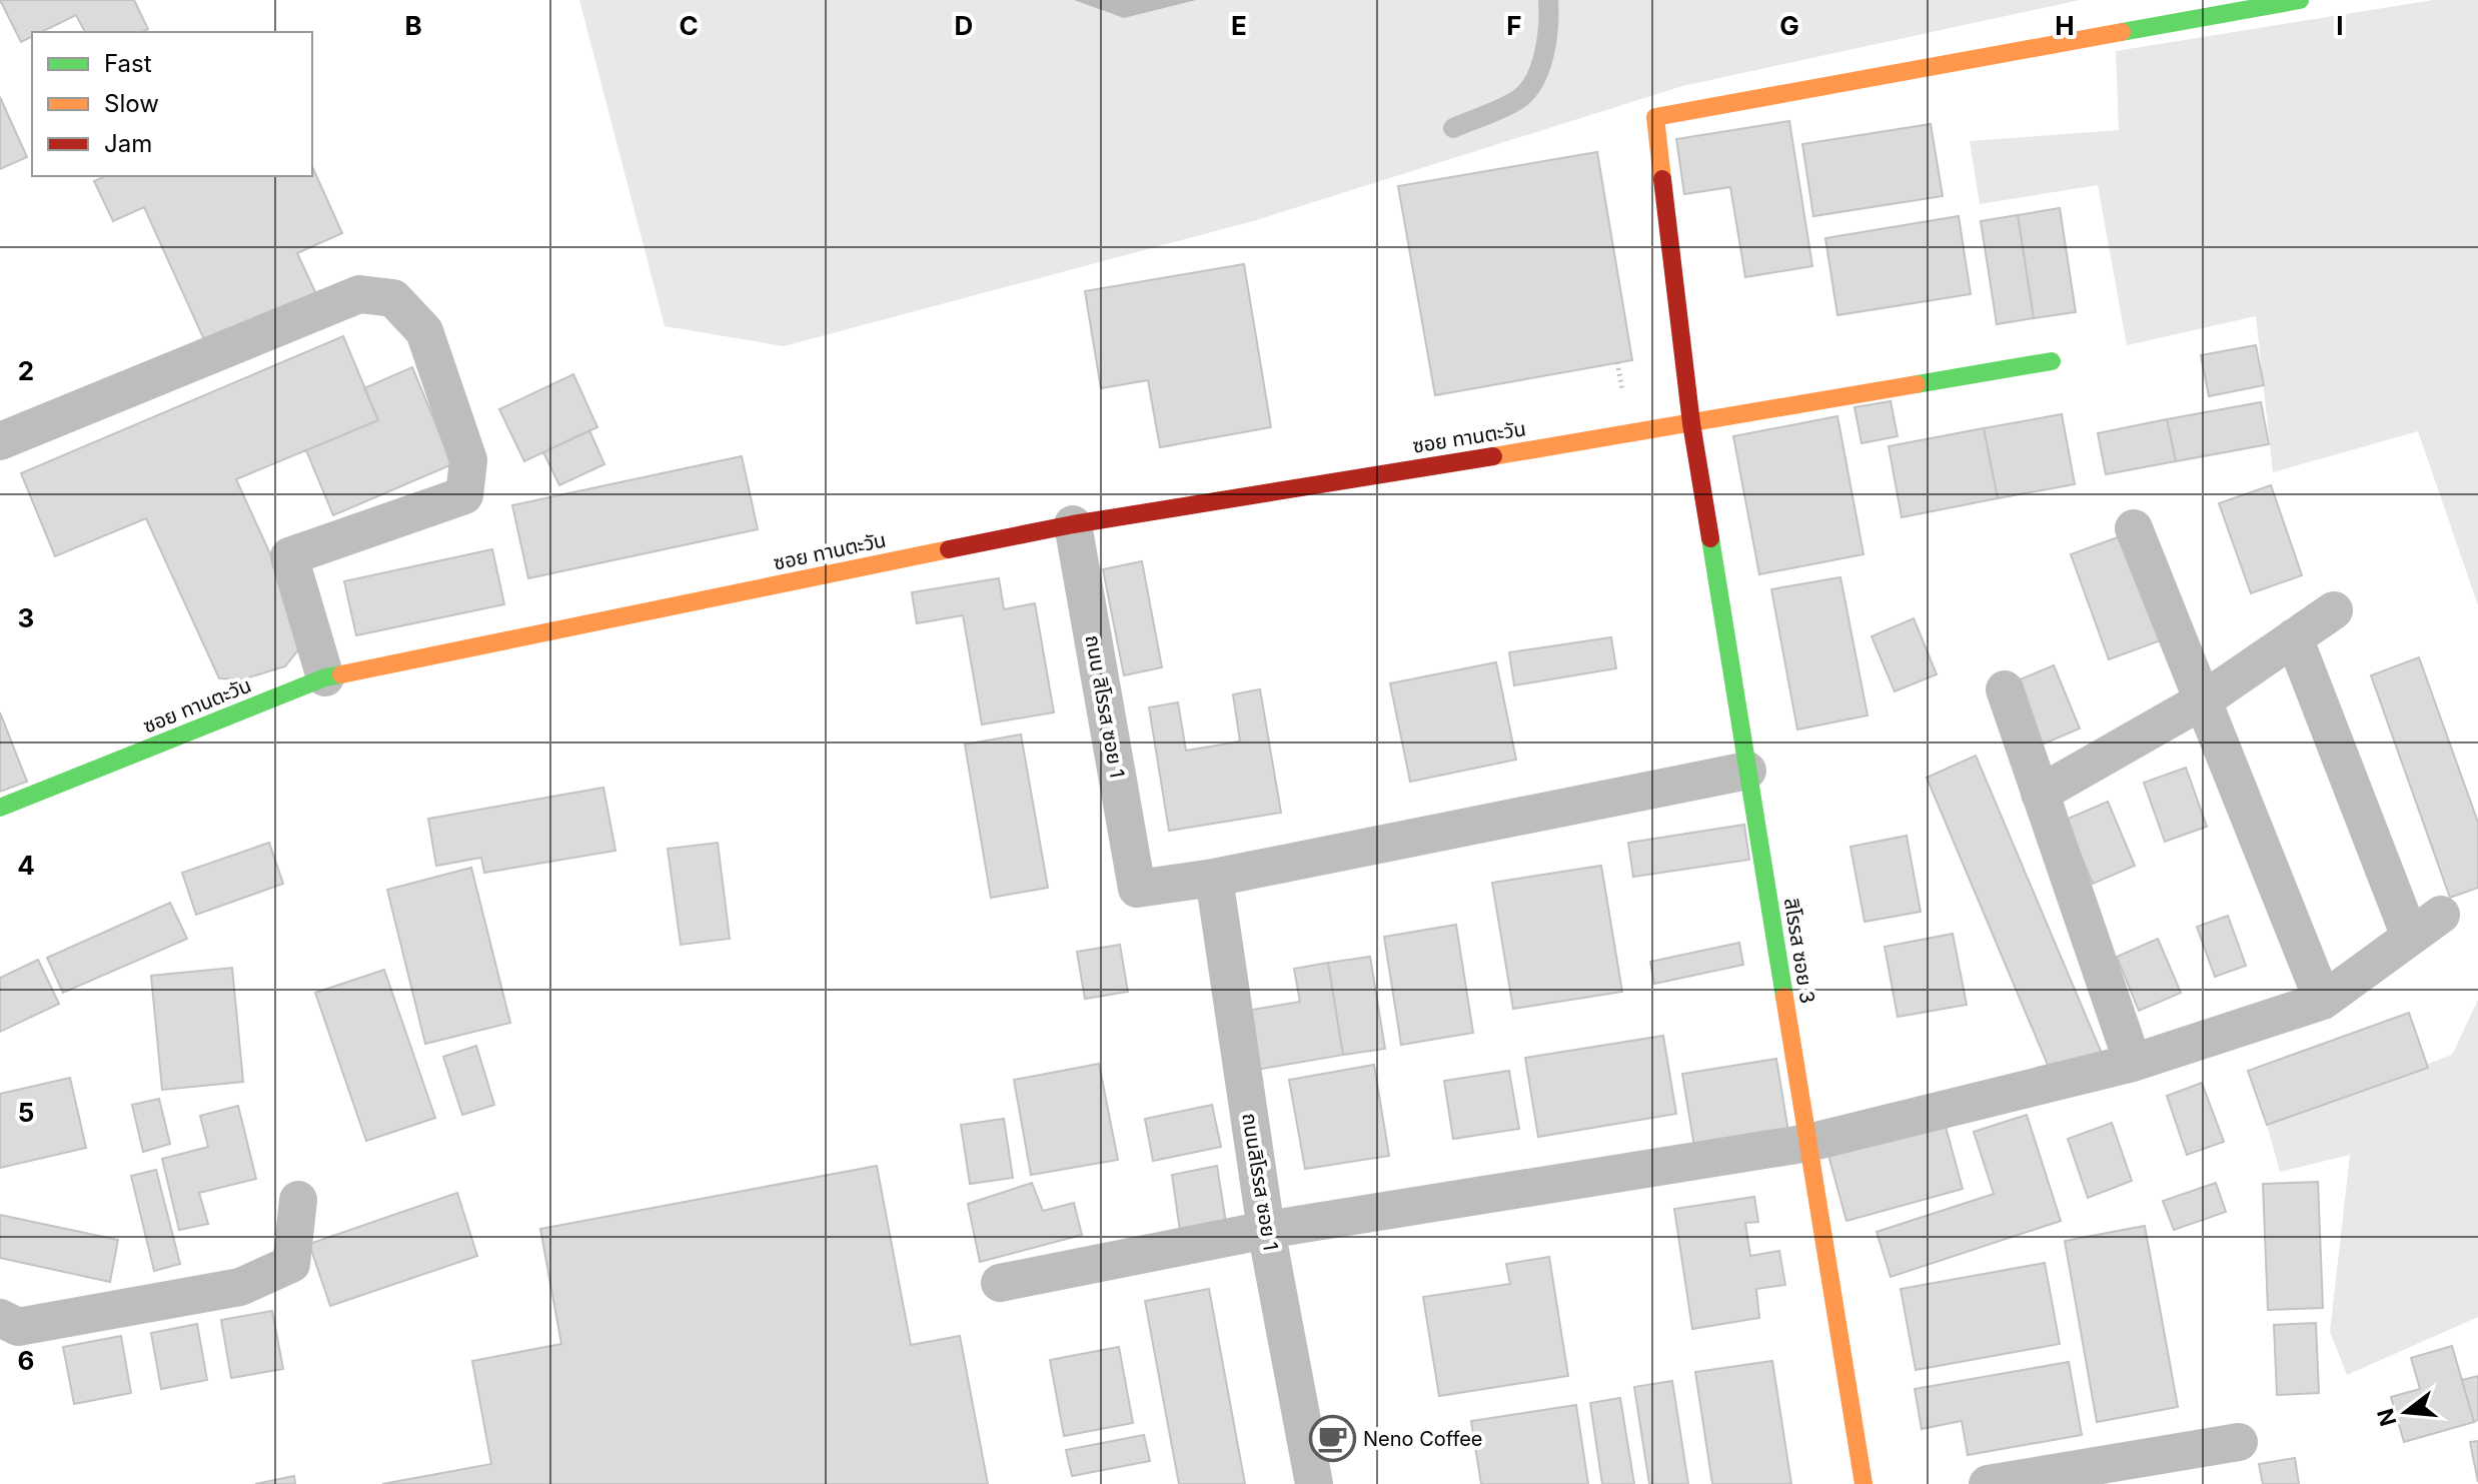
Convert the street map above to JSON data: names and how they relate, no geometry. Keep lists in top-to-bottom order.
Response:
{
  "streets": {
    "street": [
      "ซอย ทานตะวัน",
      "ถนน สิโรรส ซอย 1",
      "สิโรรส ซอย 3",
      "ถนนสิโรรส ซอย 1"
    ]
  },
  "crossings": [
    ["ซอย ทานตะวัน", "ถนน สิโรรส ซอย 1"],
    ["ซอย ทานตะวัน", "สิโรรส ซอย 3"],
    ["ถนน สิโรรส ซอย 1", "ถนนสิโรรส ซอย 1"]
  ],
  "places": {
    "cafe": ["Neno Coffee"]
  },
  "legend": ["Fast", "Slow", "Jam"],
  "north": "left",
  "grid": {
    "columns": [
      "B",
      "C",
      "D",
      "E",
      "F",
      "G",
      "H",
      "I"
    ],
    "rows": [
      "2",
      "3",
      "4",
      "5",
      "6"
    ]
  }
}
